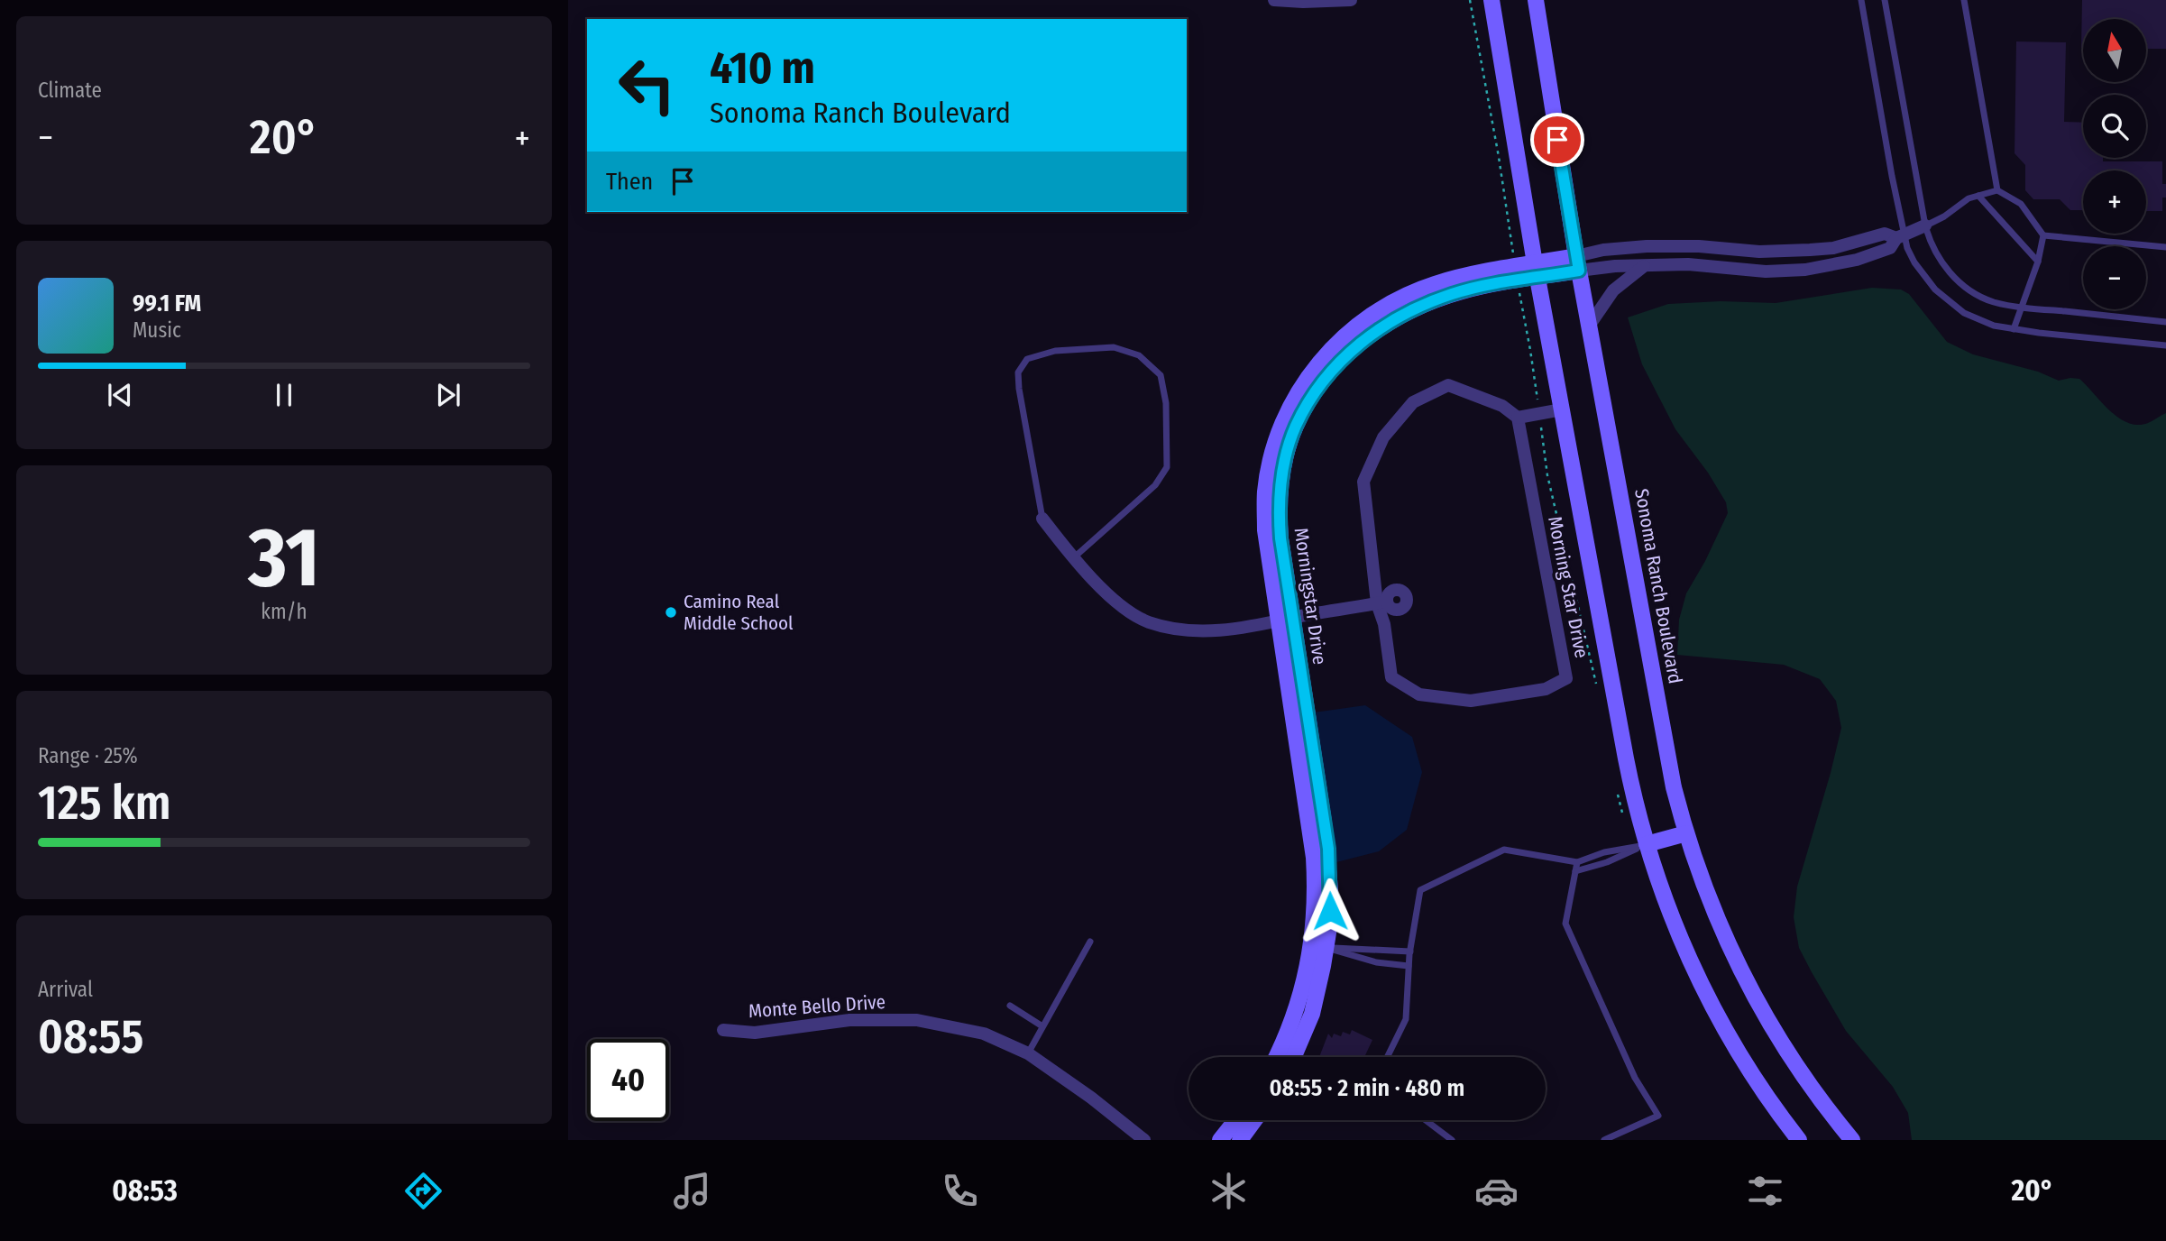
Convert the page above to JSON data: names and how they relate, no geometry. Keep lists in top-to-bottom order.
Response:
{
  "streets": {
    "main road": ["Sonoma Ranch Boulevard", "Morningstar Drive"],
    "street": ["Morning Star Drive", "Monte Bello Drive"]
  },
  "crossings": [
    ["Sonoma Ranch Boulevard", "Morningstar Drive"]
  ],
  "places": ["Camino Real Middle School"],
  "north": "top",
  "page": {
    "tile": [
      "Climate",
      ["31", "km/h"],
      ["Range · 25%", "125 km"],
      ["Arrival", "08:55"]
    ],
    "map_buttons": ["+", "−"],
    "turn": ["410 m", "Sonoma Ranch Boulevard"],
    "heat": ["−", "20°", "+"],
    "then": "Then",
    "song": ["99.1 FM", "Music"],
    "limit": "40",
    "trip": "08:55 · 2 min · 480 m",
    "tabs": ["08:53", "20°"]
  }
}
